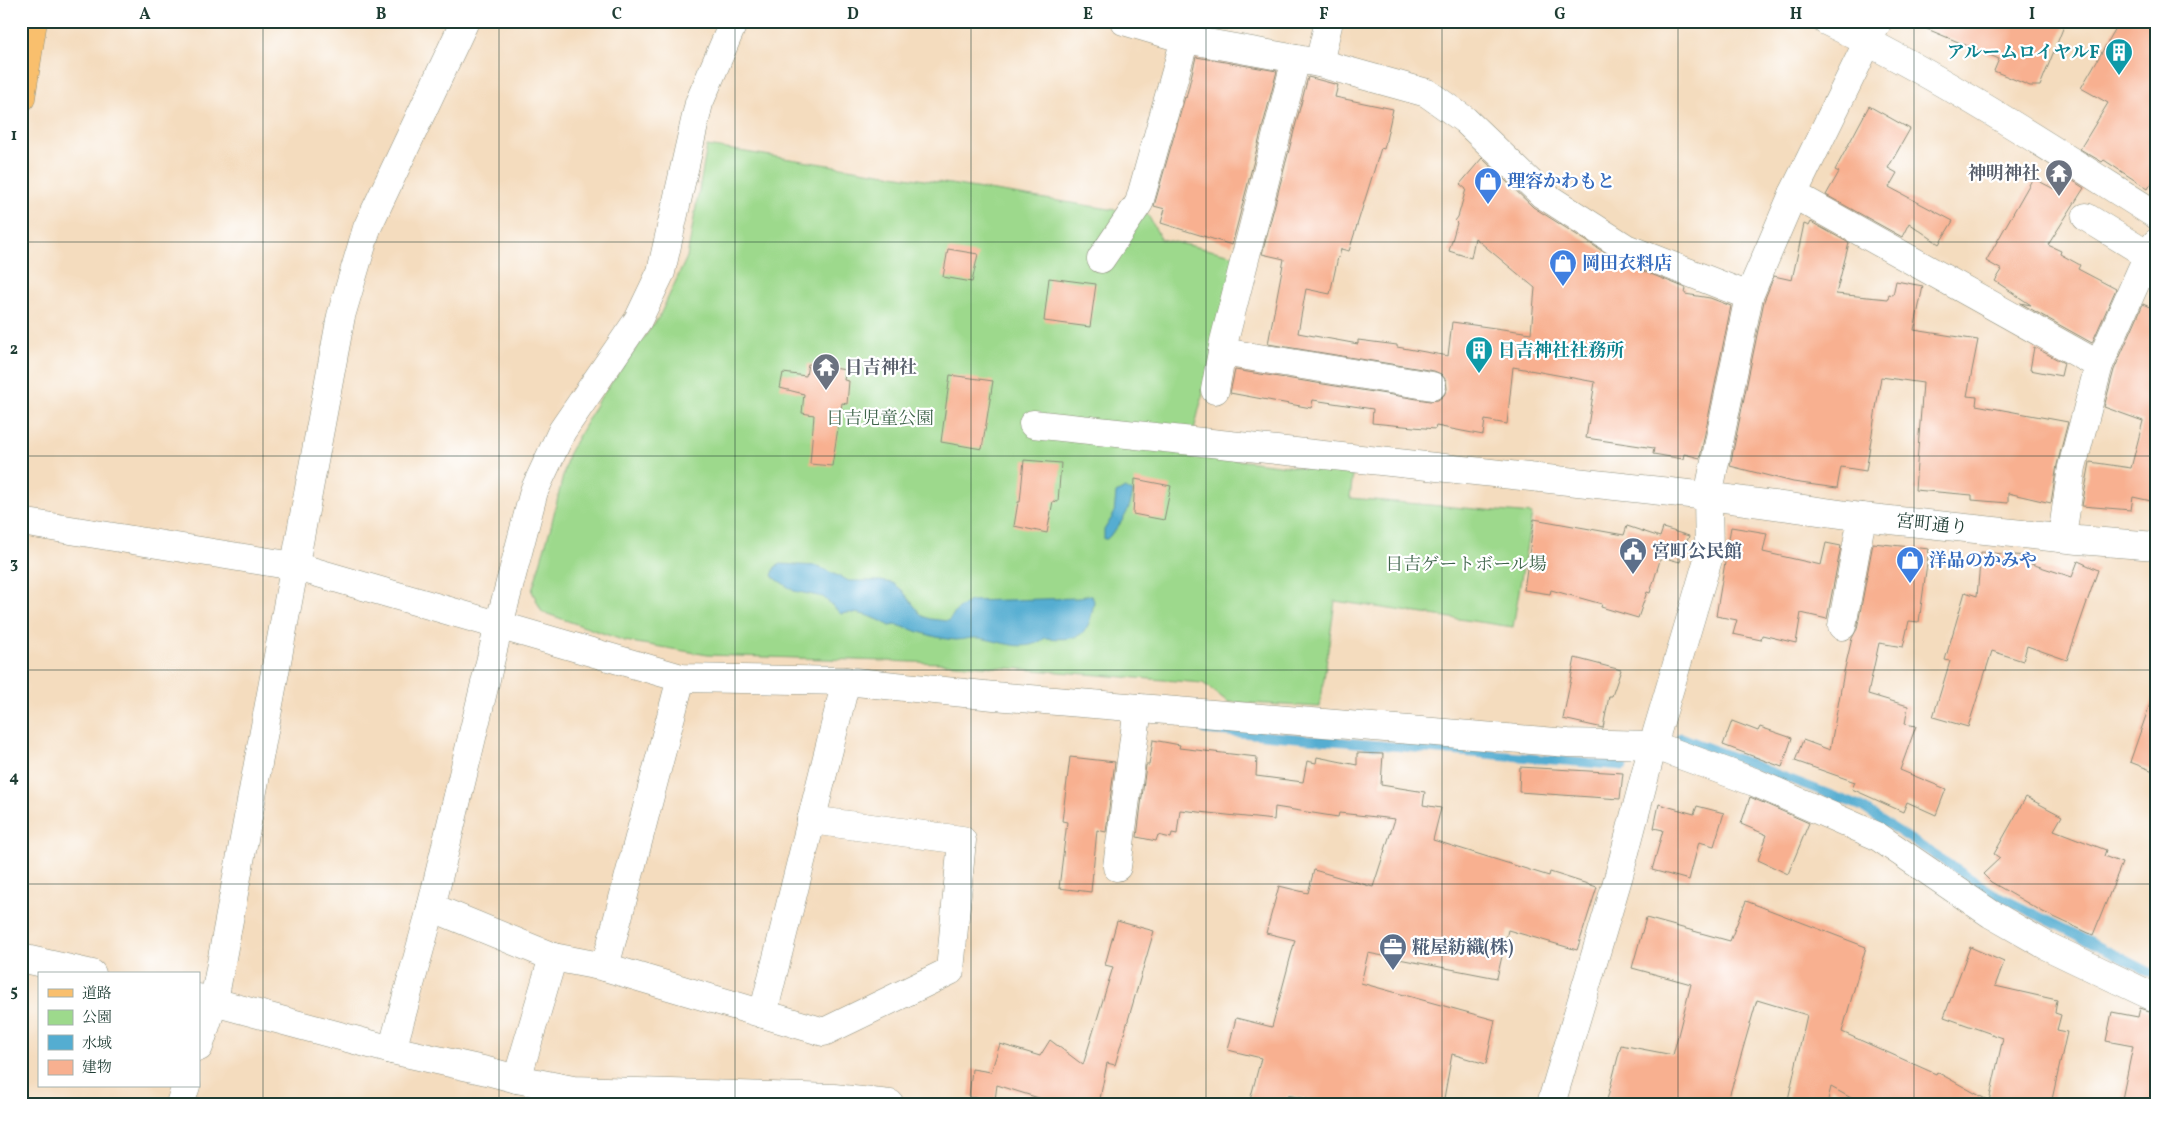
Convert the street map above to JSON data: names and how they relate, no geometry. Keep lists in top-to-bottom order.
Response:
{
  "streets": {
    "street": ["宮町通り"]
  },
  "parks": ["日吉児童公園", "日吉ゲートボール場"],
  "places": {
    "building": ["アルームロイヤルF", "日吉神社社務所"],
    "temple": ["神明神社", "日吉神社"],
    "shop": ["理容かわもと", "岡田衣料店", "洋品のかみや"],
    "public building": ["宮町公民館"],
    "office": ["糀屋紡織(株)"]
  },
  "legend": [
    "道路",
    "公園",
    "水域",
    "建物"
  ],
  "grid": {
    "columns": [
      "A",
      "B",
      "C",
      "D",
      "E",
      "F",
      "G",
      "H",
      "I"
    ],
    "rows": [
      "1",
      "2",
      "3",
      "4",
      "5"
    ]
  }
}
